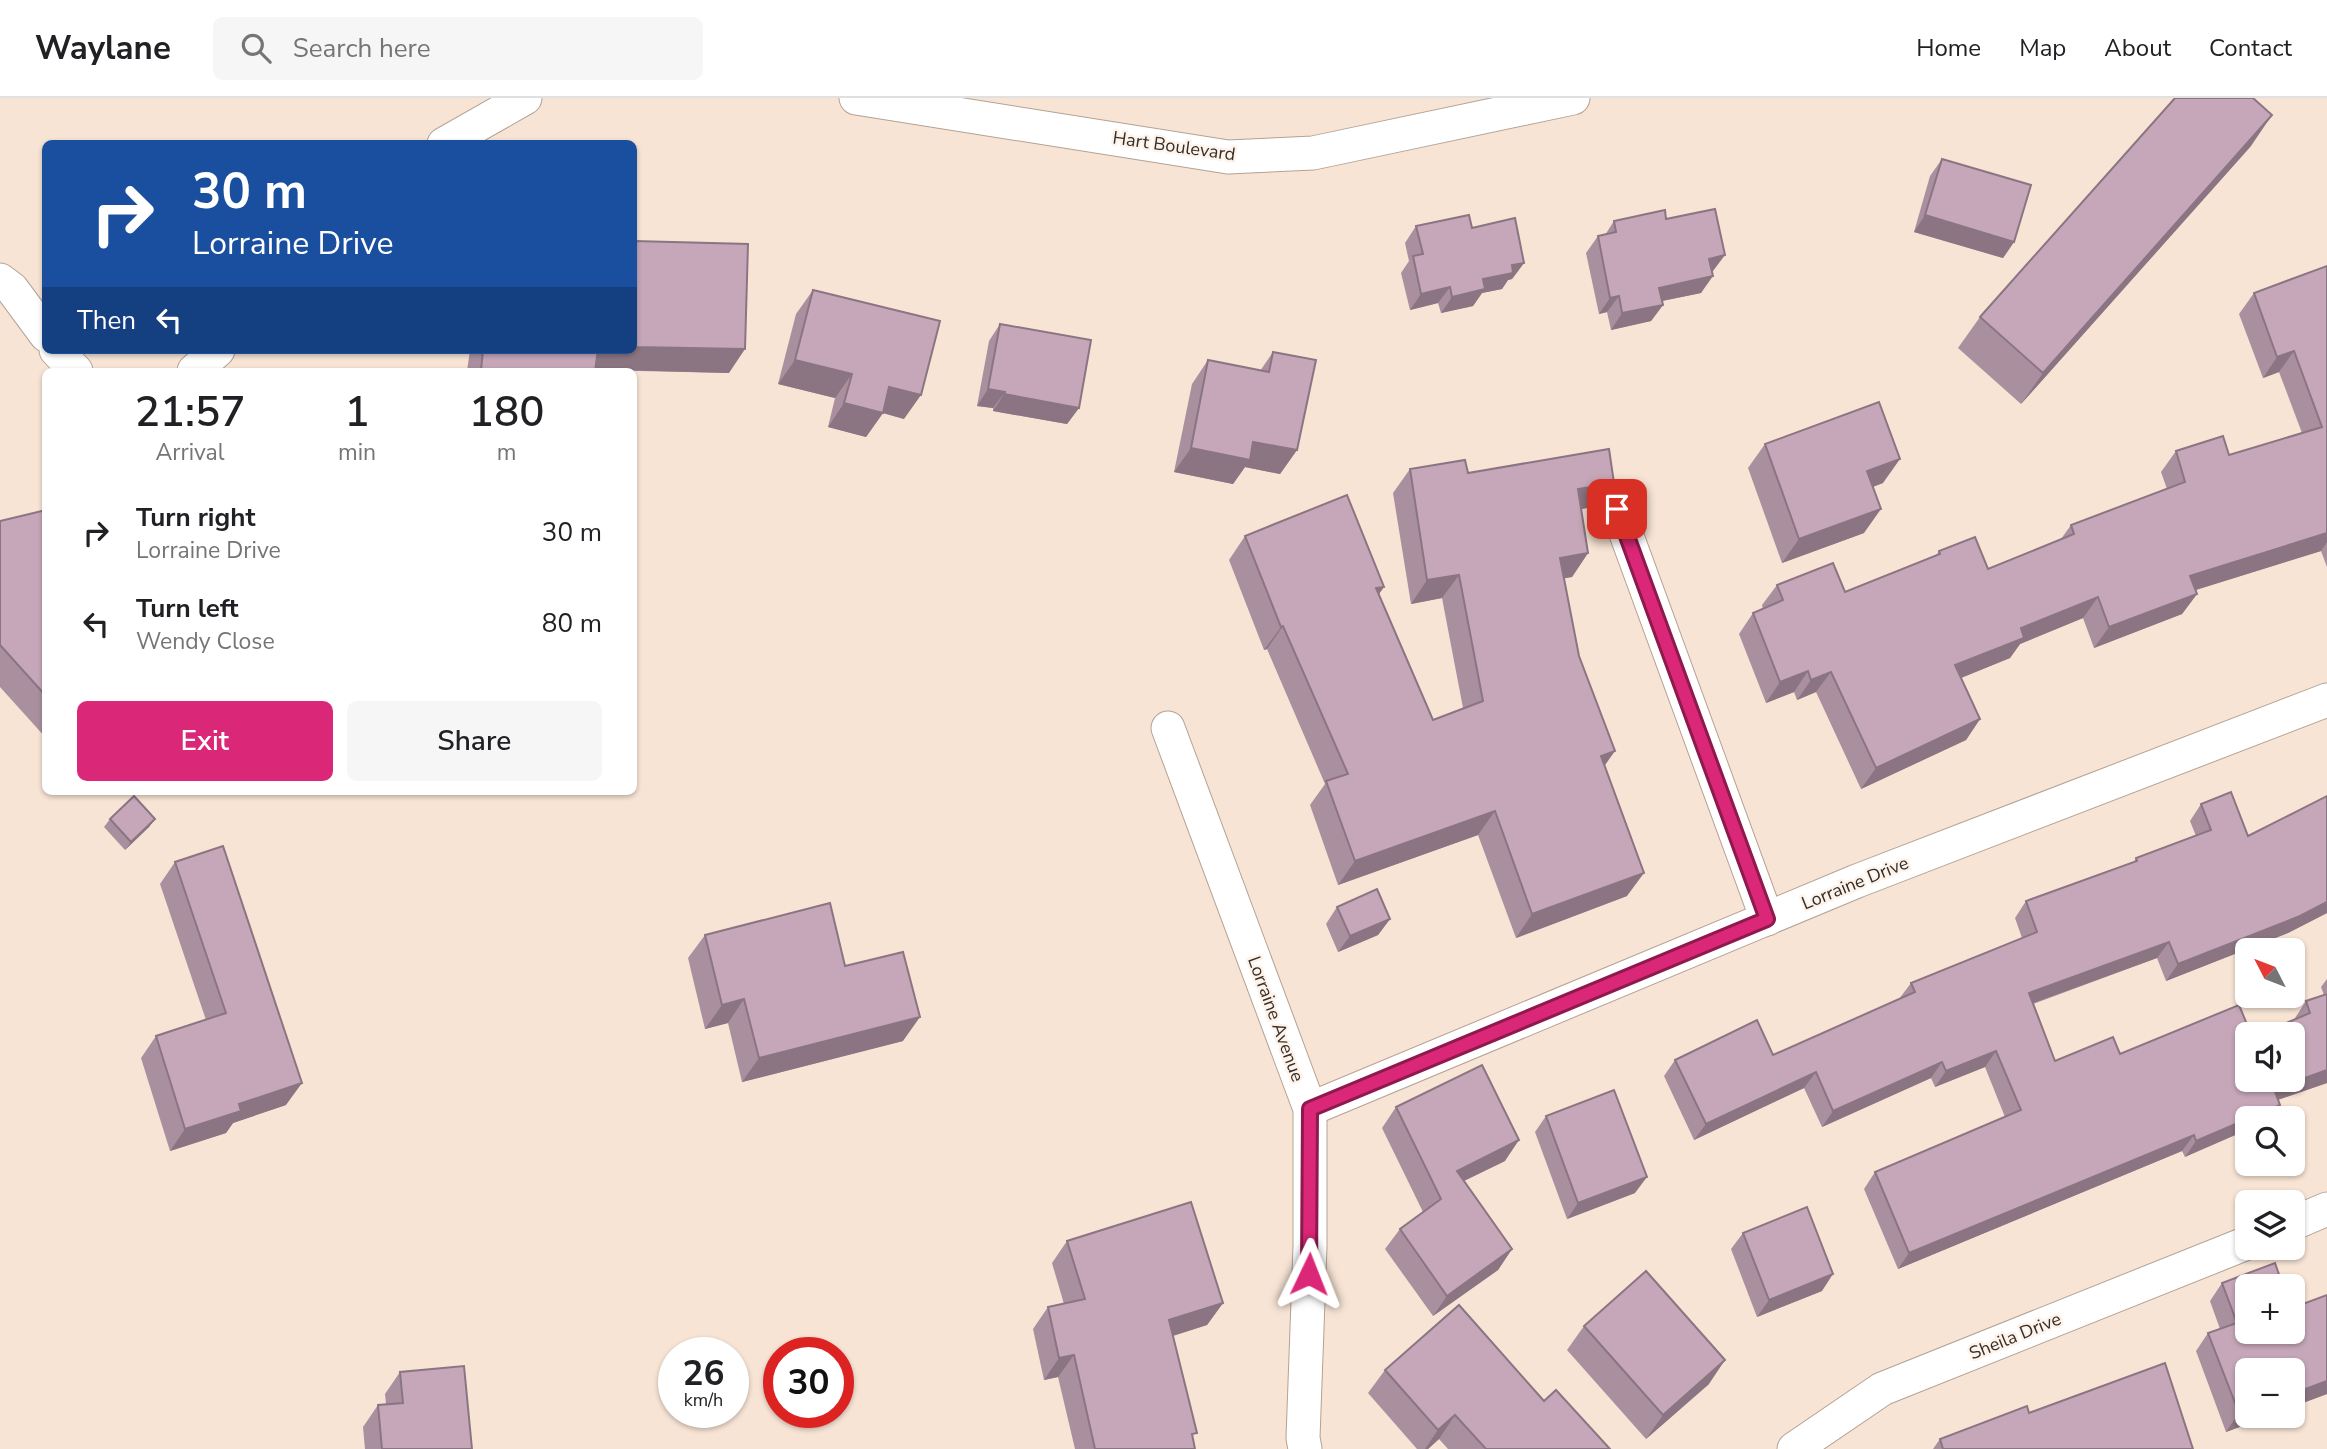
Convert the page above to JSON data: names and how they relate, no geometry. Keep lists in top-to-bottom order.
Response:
{
  "streets": {
    "street": [
      "Hart Boulevard",
      "Lorraine Drive",
      "Lorraine Avenue",
      "Sheila Drive"
    ]
  },
  "crossings": [
    ["Lorraine Drive", "Lorraine Avenue"]
  ],
  "north": "top left",
  "page": {
    "header": "Waylane",
    "search": "Search here",
    "nav": [
      "Home",
      "Map",
      "About",
      "Contact"
    ],
    "turn": ["30 m", "Lorraine Drive"],
    "then": "Then",
    "eta": [
      "21:57",
      "Arrival",
      "1",
      "min",
      "180",
      "m"
    ],
    "list": [
      {
        "name": "Turn right",
        "note": "Lorraine Drive",
        "value": "30 m"
      },
      {
        "name": "Turn left",
        "note": "Wendy Close",
        "value": "80 m"
      }
    ],
    "buttons": ["Exit", "Share"],
    "map_buttons": ["+", "−"],
    "speed": "26 km/h",
    "limit": "30"
  }
}
